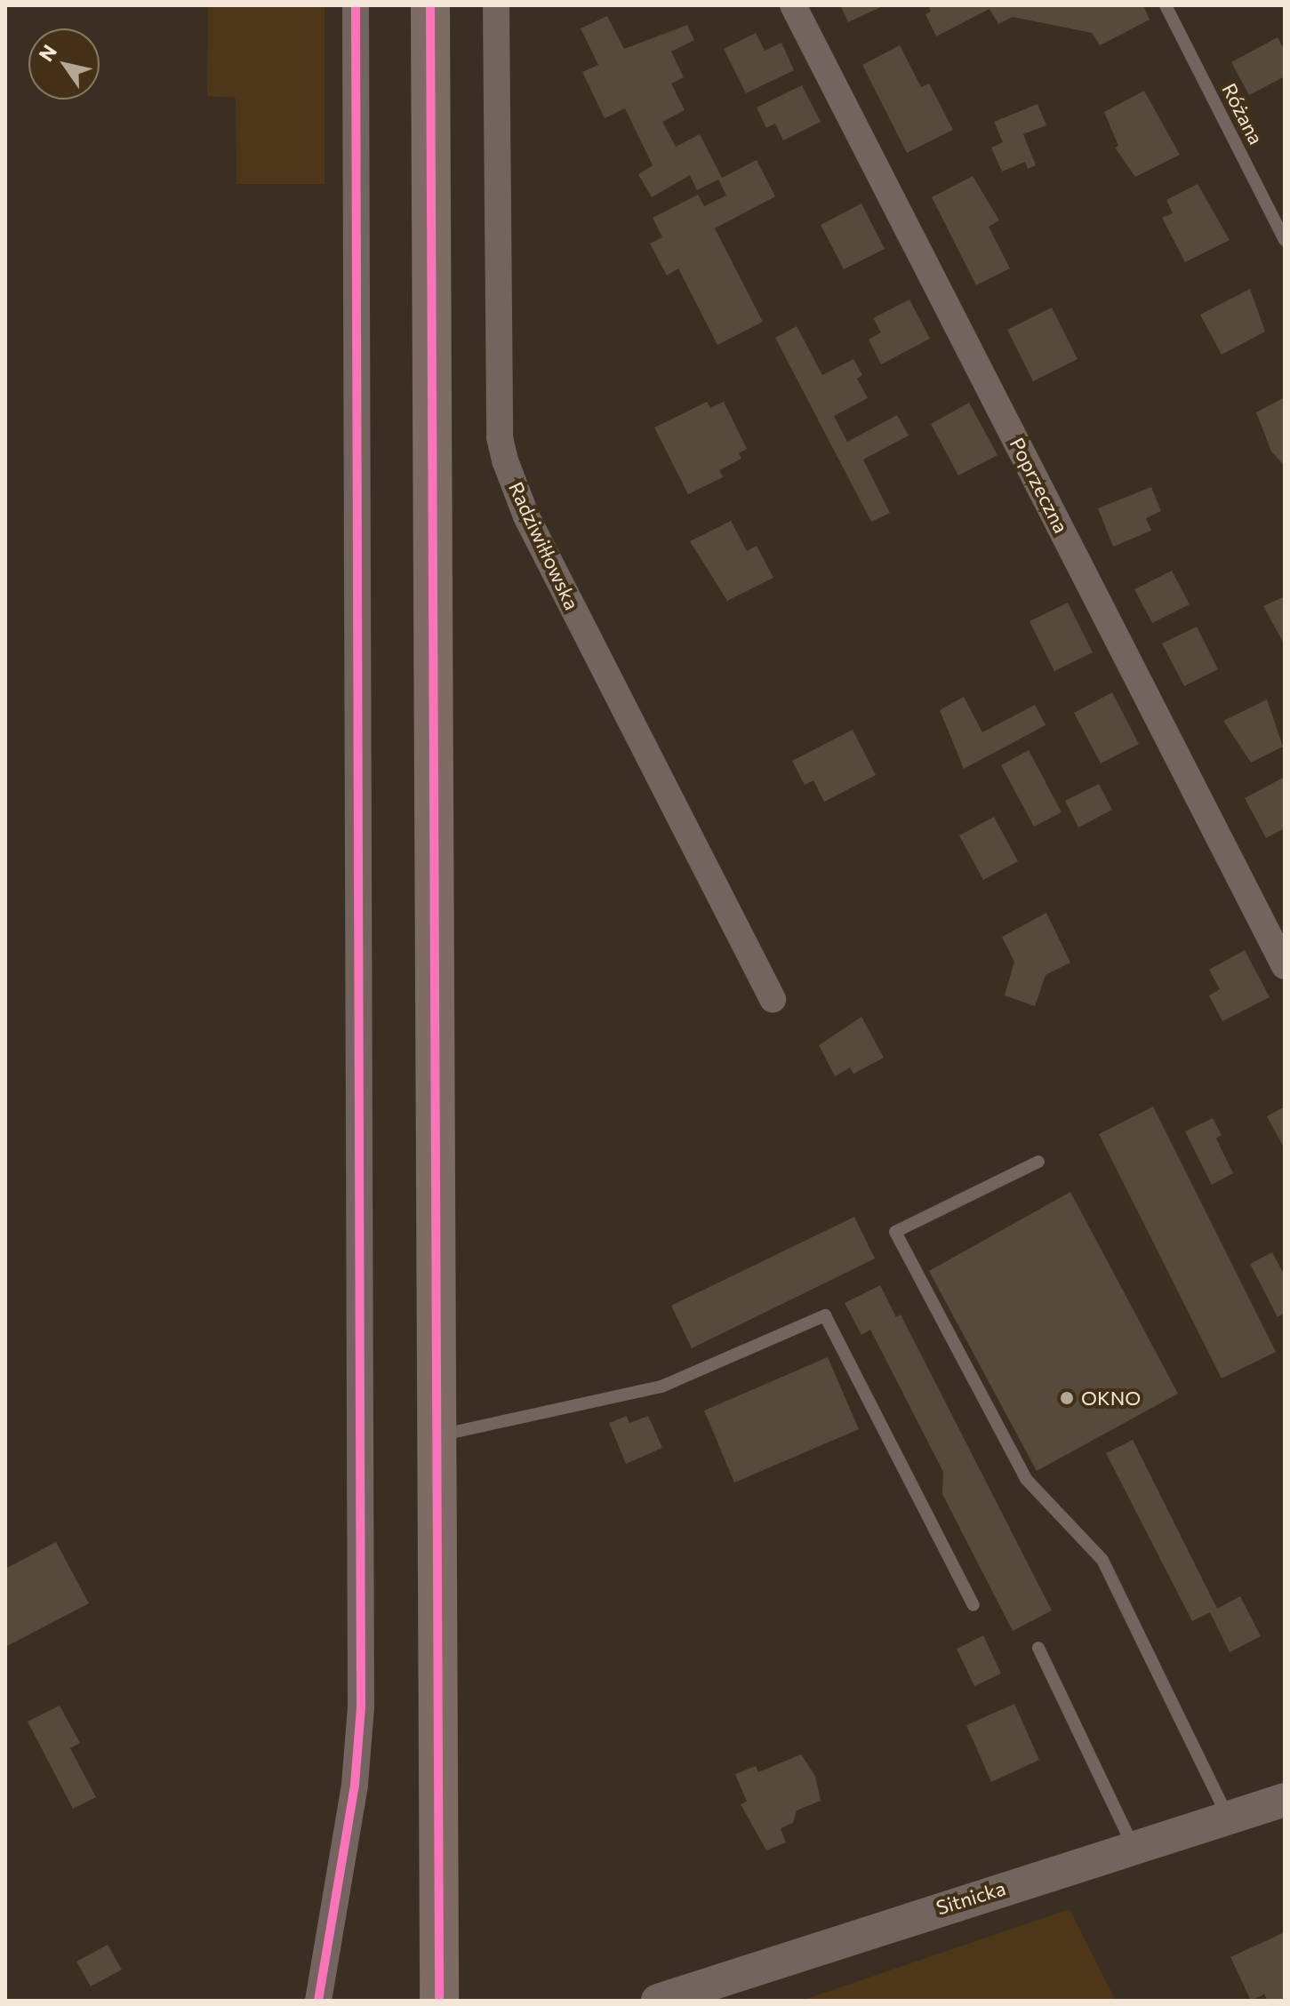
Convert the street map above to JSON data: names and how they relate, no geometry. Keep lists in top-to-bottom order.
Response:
{
  "streets": {
    "street": ["Poprzeczna", "Radziwiłłowska", "Sitnicka"],
    "lane": ["Różana"]
  },
  "places": ["OKNO"],
  "north": "top left"
}
